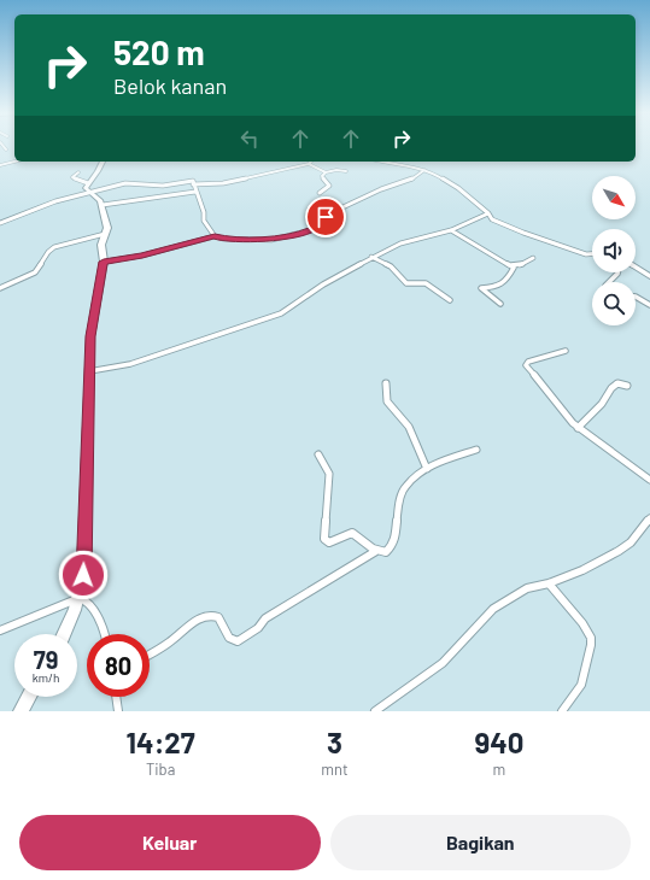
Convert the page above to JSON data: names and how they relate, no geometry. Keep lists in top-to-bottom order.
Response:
{
  "north": "bottom right",
  "page": {
    "turn": ["520 m", "Belok kanan"],
    "speed": "79 km/h",
    "limit": "80",
    "eta": [
      "14:27",
      "Tiba",
      "3",
      "mnt",
      "940",
      "m"
    ],
    "buttons": ["Keluar", "Bagikan"]
  }
}
